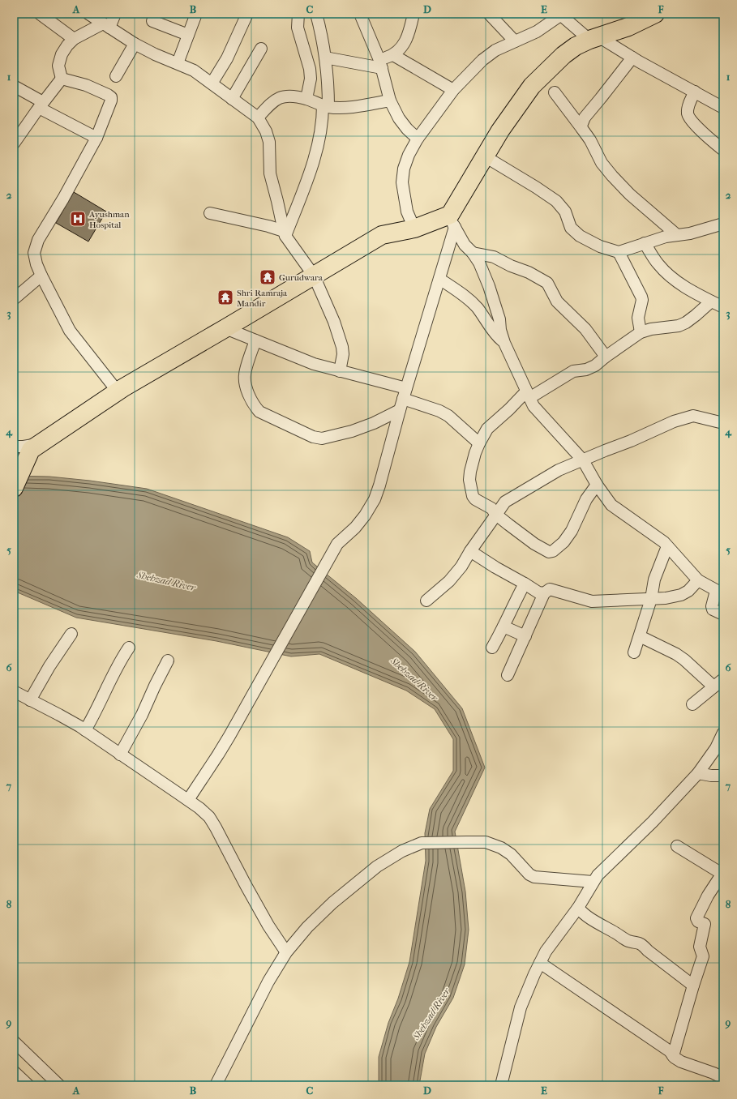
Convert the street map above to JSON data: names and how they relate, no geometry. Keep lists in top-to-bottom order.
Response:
{
  "water": ["Shehzad River"],
  "places": {
    "hospital": ["Ayushman Hospital"],
    "temple": ["Gurudwara", "Shri Ramraja Mandir"]
  },
  "grid": {
    "columns": [
      "A",
      "B",
      "C",
      "D",
      "E",
      "F"
    ],
    "rows": [
      "1",
      "2",
      "3",
      "4",
      "5",
      "6",
      "7",
      "8",
      "9"
    ]
  }
}
